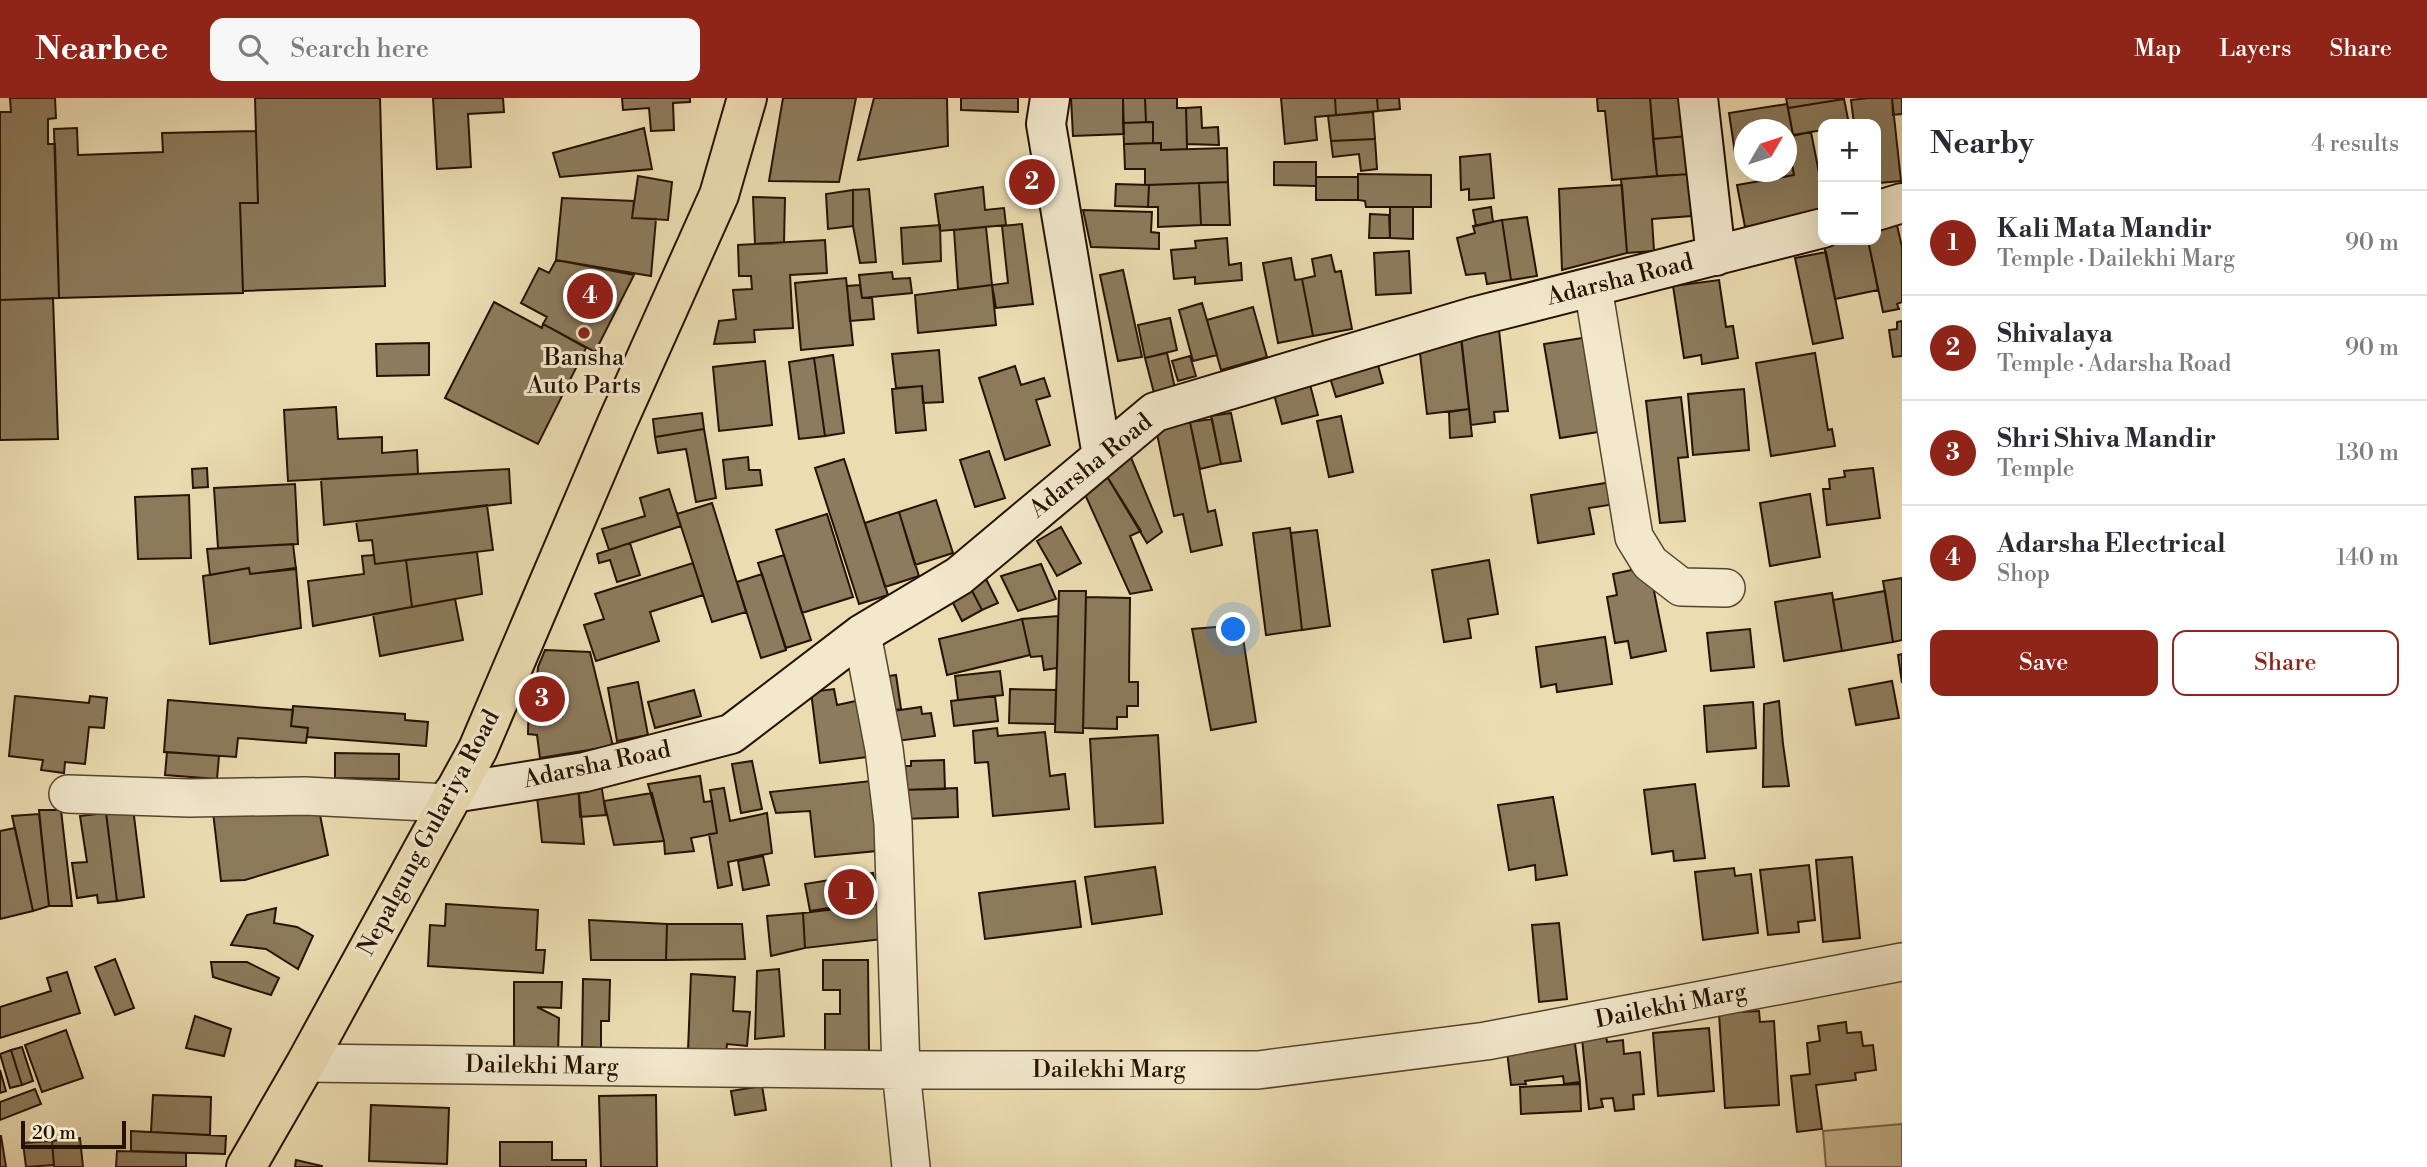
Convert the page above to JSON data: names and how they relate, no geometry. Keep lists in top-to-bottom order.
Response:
{
  "streets": {
    "main road": ["Adarsha Road", "Nepalgung Gulariya Road"],
    "street": ["Dailekhi Marg"]
  },
  "crossings": [
    ["Adarsha Road", "Nepalgung Gulariya Road"],
    ["Nepalgung Gulariya Road", "Dailekhi Marg"]
  ],
  "places": ["Bansha Auto Parts"],
  "scale_bar": "20 m",
  "north": "top right",
  "page": {
    "header": "Nearbee",
    "search": "Search here",
    "nav": ["Map", "Layers", "Share"],
    "heading": ["Nearby", "4 results"],
    "map_buttons": ["+", "−"],
    "pins": [
      "2",
      "4",
      "3",
      "1"
    ],
    "list": [
      {
        "mark": "1",
        "name": "Kali Mata Mandir",
        "note": "Temple · Dailekhi Marg",
        "value": "90 m"
      },
      {
        "mark": "2",
        "name": "Shivalaya",
        "note": "Temple · Adarsha Road",
        "value": "90 m"
      },
      {
        "mark": "3",
        "name": "Shri Shiva Mandir",
        "note": "Temple",
        "value": "130 m"
      },
      {
        "mark": "4",
        "name": "Adarsha Electrical",
        "note": "Shop",
        "value": "140 m"
      }
    ],
    "buttons": ["Save", "Share"],
    "scale": "20 m"
  }
}
